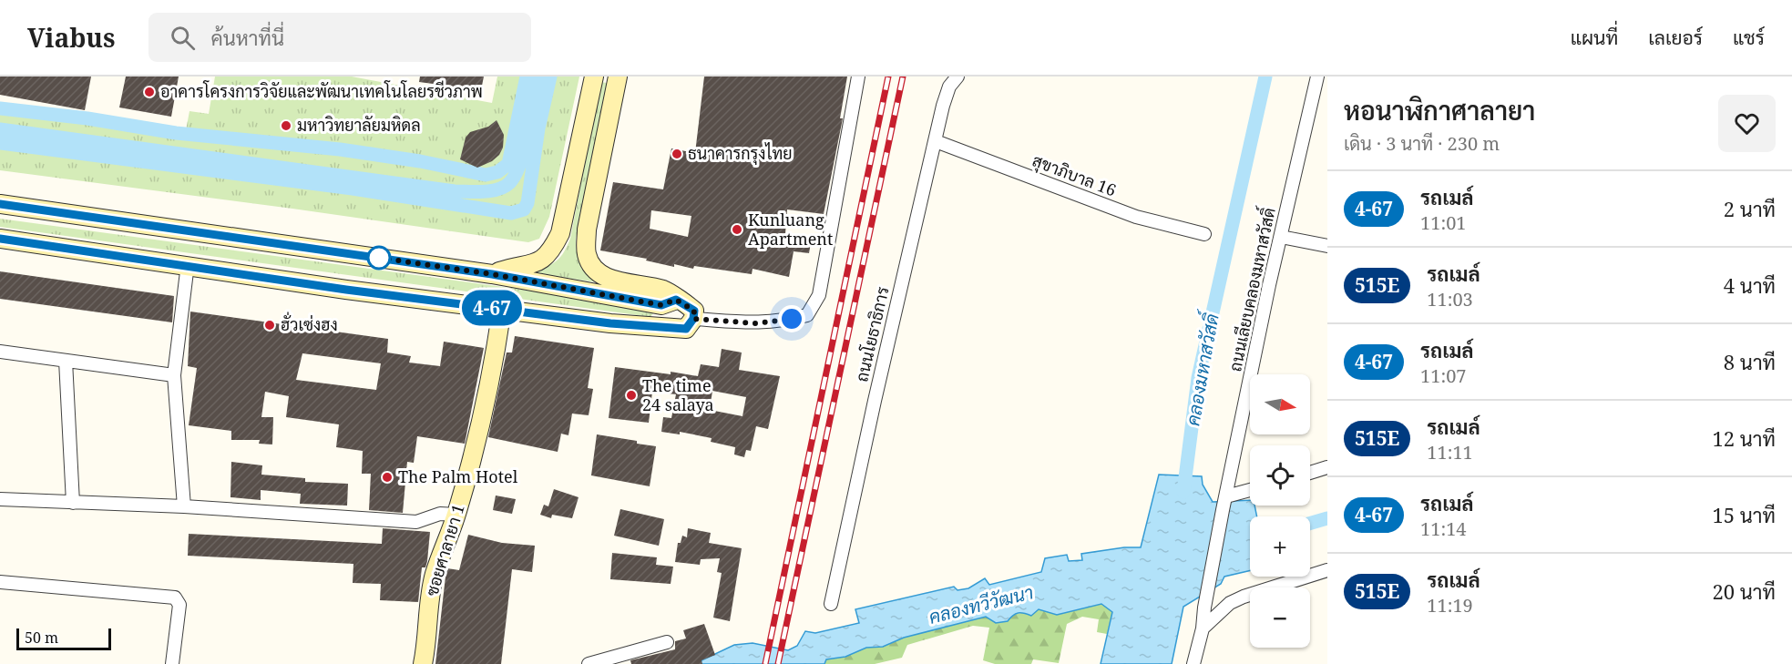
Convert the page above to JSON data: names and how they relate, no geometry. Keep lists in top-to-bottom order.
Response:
{
  "streets": {
    "main road": ["ซอยศาลายา 1"],
    "street": ["สุขาภิบาล 16", "ถนนเลียบคลองมหาสวัสดิ์", "ถนนโยธาธิการ"]
  },
  "crossings": [
    ["สุขาภิบาล 16", "ถนนโยธาธิการ"]
  ],
  "water": ["คลองมหาสวัสดิ์", "คลองทวีวัฒนา"],
  "places": [
    "อาคารโครงการวิจัยและพัฒนาเทคโนโลยรชีวภาพ",
    "มหาวิทยาลัยมหิดล",
    "ธนาคารกรุงไทย",
    "Kunluang Apartment",
    "ฮั่วเซ่งฮง",
    "The time 24 salaya",
    "The Palm Hotel"
  ],
  "lines": ["bus line 4-67"],
  "scale_bar": "50 m",
  "north": "right",
  "page": {
    "header": "Viabus",
    "search": "ค้นหาที่นี่",
    "nav": ["แผนที่", "เลเยอร์", "แชร์"],
    "on_map": "4-67",
    "heading": ["หอนาฬิกาศาลายา", "เดิน · 3 นาที · 230 m"],
    "list": [
      {
        "mark": "4-67",
        "name": "รถเมล์",
        "note": "11:01",
        "value": "2 นาที"
      },
      {
        "mark": "515E",
        "name": "รถเมล์",
        "note": "11:03",
        "value": "4 นาที"
      },
      {
        "mark": "4-67",
        "name": "รถเมล์",
        "note": "11:07",
        "value": "8 นาที"
      },
      {
        "mark": "515E",
        "name": "รถเมล์",
        "note": "11:11",
        "value": "12 นาที"
      },
      {
        "mark": "4-67",
        "name": "รถเมล์",
        "note": "11:14",
        "value": "15 นาที"
      },
      {
        "mark": "515E",
        "name": "รถเมล์",
        "note": "11:19",
        "value": "20 นาที"
      }
    ],
    "map_buttons": ["+", "−"],
    "scale": "50 m"
  }
}
